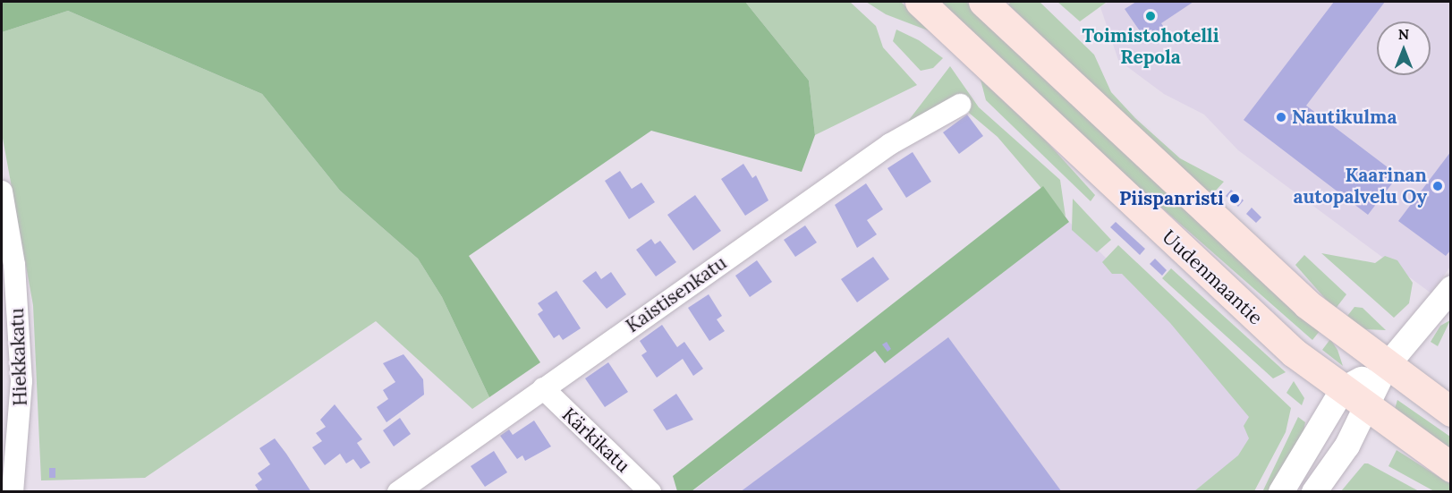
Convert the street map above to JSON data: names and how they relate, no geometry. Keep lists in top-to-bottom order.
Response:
{
  "streets": {
    "main road": ["Uudenmaantie"],
    "street": ["Kaistisenkatu", "Hiekkakatu", "Kärkikatu"]
  },
  "crossings": [
    ["Kaistisenkatu", "Kärkikatu"]
  ],
  "places": [
    "Toimistohotelli Repola",
    "Nautikulma",
    "Kaarinan autopalvelu Oy",
    "Piispanristi"
  ],
  "north": "top"
}
